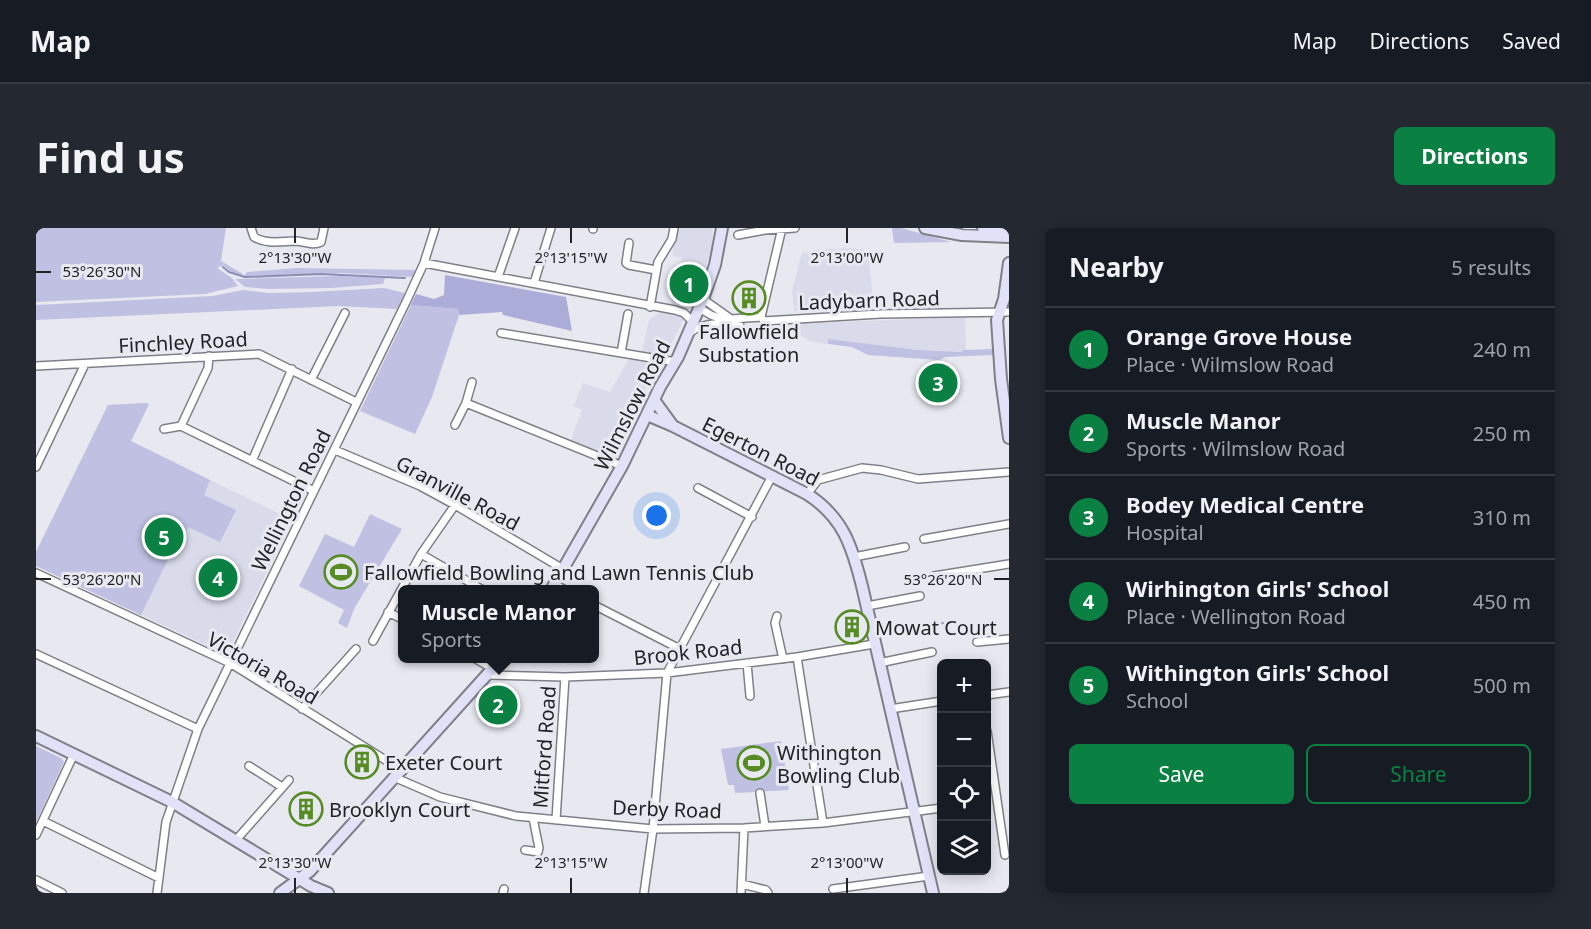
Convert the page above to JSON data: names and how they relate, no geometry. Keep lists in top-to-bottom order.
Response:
{
  "streets": {
    "street": [
      "Ladybarn Road",
      "Finchley Road",
      "Wilmslow Road",
      "Egerton Road",
      "Granville Road",
      "Wellington Road",
      "Brook Road",
      "Victoria Road",
      "Mitford Road",
      "Derby Road"
    ]
  },
  "crossings": [
    ["Finchley Road", "Wellington Road"],
    ["Wilmslow Road", "Egerton Road"],
    ["Wilmslow Road", "Granville Road"],
    ["Egerton Road", "Brook Road"],
    ["Egerton Road", "Derby Road"],
    ["Granville Road", "Wellington Road"],
    ["Wellington Road", "Victoria Road"],
    ["Brook Road", "Mitford Road"],
    ["Victoria Road", "Derby Road"],
    ["Mitford Road", "Derby Road"]
  ],
  "places": {
    "building": [
      "Fallowfield Substation",
      "Mowat Court",
      "Exeter Court",
      "Brooklyn Court"
    ],
    "sports": ["Fallowfield Bowling and Lawn Tennis Club", "Withington Bowling Club"]
  },
  "page": {
    "header": "Map",
    "nav": ["Map", "Directions", "Saved"],
    "buttons": [
      "Directions",
      ["Save", "Share"]
    ],
    "title": "Find us",
    "heading": ["Nearby", "5 results"],
    "pins": [
      "1",
      "3",
      "5",
      "4",
      "2"
    ],
    "list": [
      {
        "mark": "1",
        "name": "Orange Grove House",
        "note": "Place · Wilmslow Road",
        "value": "240 m"
      },
      {
        "mark": "2",
        "name": "Muscle Manor",
        "note": "Sports · Wilmslow Road",
        "value": "250 m"
      },
      {
        "mark": "3",
        "name": "Bodey Medical Centre",
        "note": "Hospital",
        "value": "310 m"
      },
      {
        "mark": "4",
        "name": "Wirhington Girls' School",
        "note": "Place · Wellington Road",
        "value": "450 m"
      },
      {
        "mark": "5",
        "name": "Withington Girls' School",
        "note": "School",
        "value": "500 m"
      }
    ],
    "popup": ["Muscle Manor", "Sports"],
    "map_buttons": ["+", "−"]
  },
  "coordinates": [
    "2°13'30\"W",
    "2°13'15\"W",
    "2°13'00\"W",
    "53°26'30\"N",
    "53°26'20\"N"
  ]
}
